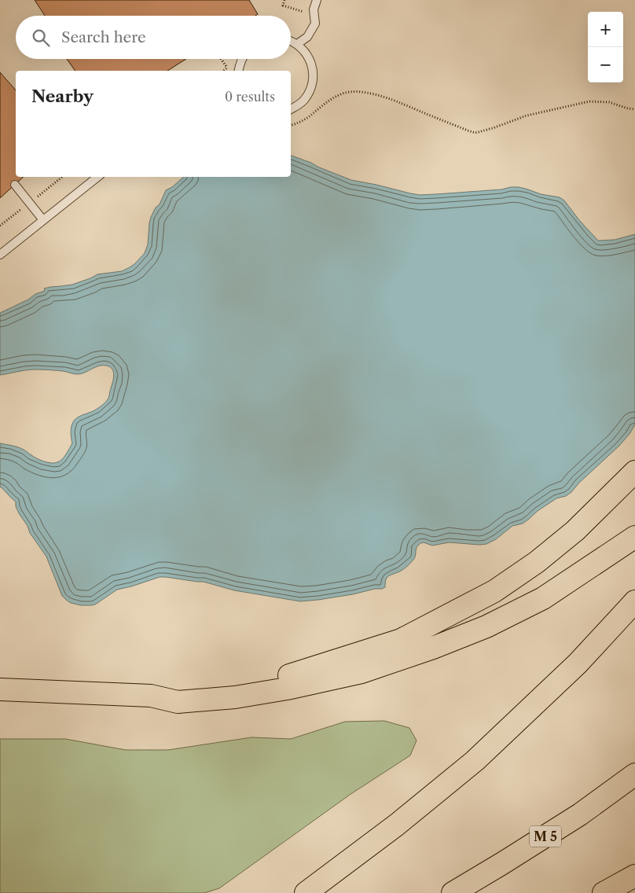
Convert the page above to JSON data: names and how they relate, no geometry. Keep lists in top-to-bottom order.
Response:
{
  "streets": {
    "highway": ["M 5"]
  },
  "page": {
    "map_buttons": ["+", "−"],
    "search": "Search here",
    "heading": ["Nearby", "0 results"]
  }
}
